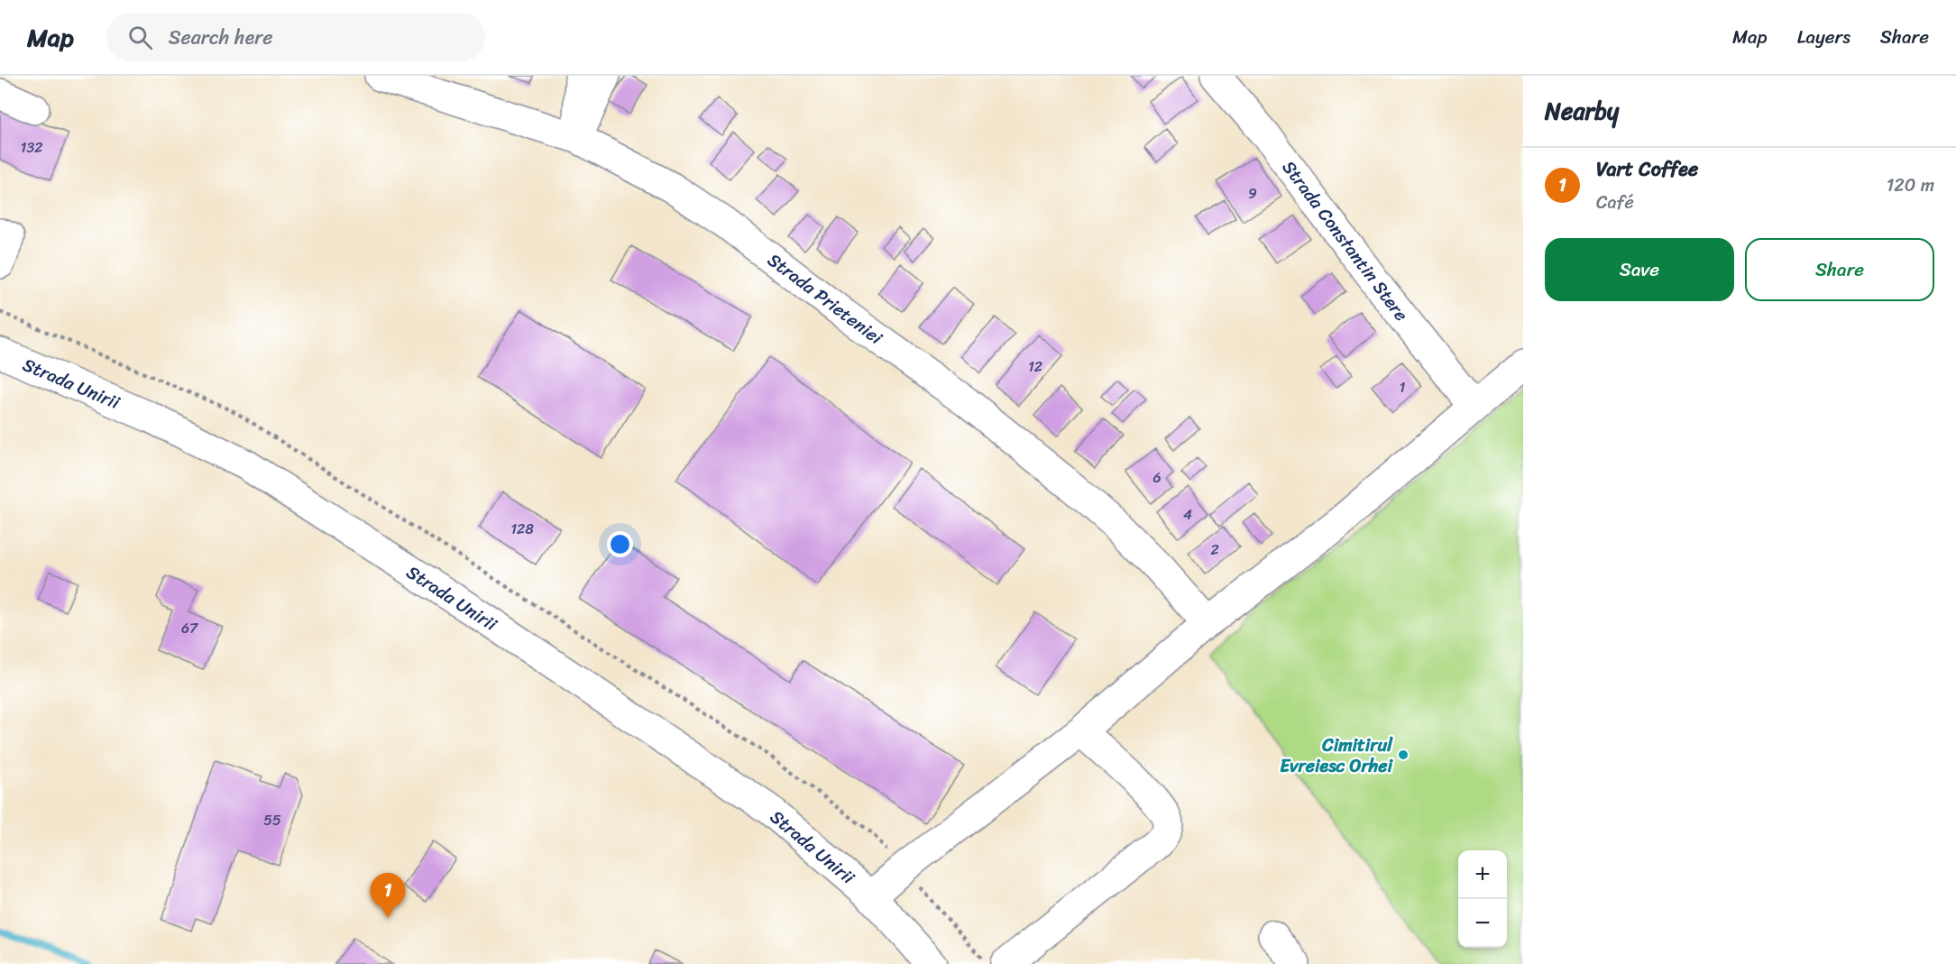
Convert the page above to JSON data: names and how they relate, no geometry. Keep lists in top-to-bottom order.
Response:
{
  "streets": {
    "street": ["Strada Constantin Stere", "Strada Prieteniei", "Strada Unirii"]
  },
  "crossings": [
    ["Strada Constantin Stere", "Strada Unirii"],
    ["Strada Prieteniei", "Strada Unirii"]
  ],
  "places": ["Cimitirul Evreiesc Orhei"],
  "house_numbers": [
    "132",
    "9",
    "12",
    "1",
    "6",
    "4",
    "128",
    "2",
    "67",
    "55"
  ],
  "page": {
    "header": "Map",
    "search": "Search here",
    "nav": ["Map", "Layers", "Share"],
    "heading": "Nearby",
    "list": [
      {
        "mark": "1",
        "name": "Vart Coffee",
        "note": "Café",
        "value": "120 m"
      }
    ],
    "buttons": ["Save", "Share"],
    "map_buttons": ["+", "−"],
    "pins": "1"
  }
}
